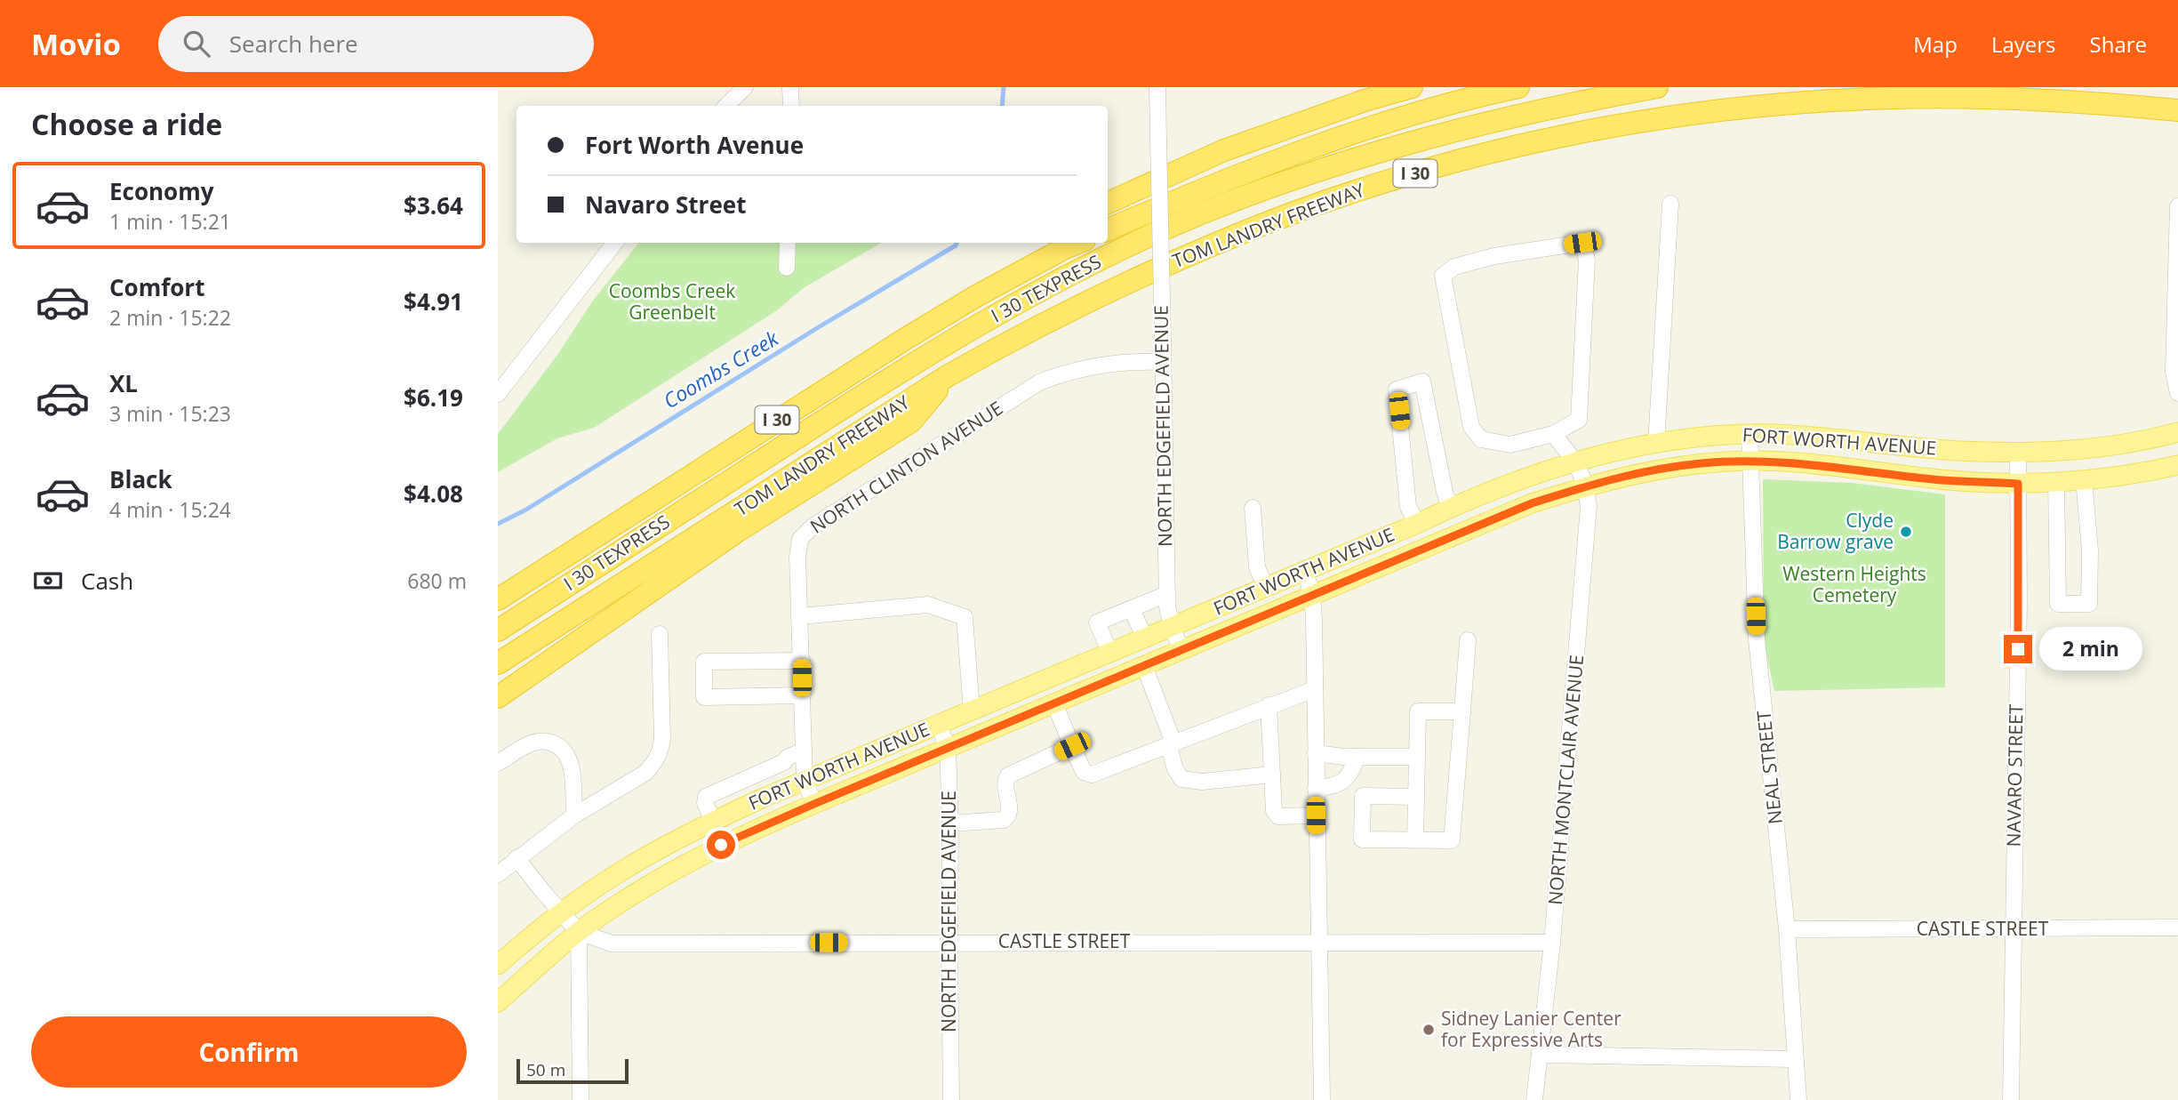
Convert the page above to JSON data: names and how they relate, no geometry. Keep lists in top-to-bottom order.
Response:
{
  "streets": {
    "highway": ["I 30", "TOM LANDRY FREEWAY", "I 30 TEXPRESS"],
    "main road": ["FORT WORTH AVENUE"],
    "street": [
      "NORTH EDGEFIELD AVENUE",
      "NORTH CLINTON AVENUE",
      "NEAL STREET",
      "NAVARO STREET",
      "NORTH MONTCLAIR AVENUE",
      "CASTLE STREET"
    ]
  },
  "crossings": [
    ["NORTH EDGEFIELD AVENUE", "FORT WORTH AVENUE"],
    ["NORTH EDGEFIELD AVENUE", "NORTH CLINTON AVENUE"],
    ["NORTH EDGEFIELD AVENUE", "CASTLE STREET"],
    ["FORT WORTH AVENUE", "NORTH CLINTON AVENUE"],
    ["FORT WORTH AVENUE", "NEAL STREET"],
    ["FORT WORTH AVENUE", "NAVARO STREET"],
    ["FORT WORTH AVENUE", "NORTH MONTCLAIR AVENUE"],
    ["FORT WORTH AVENUE", "CASTLE STREET"],
    ["NEAL STREET", "CASTLE STREET"],
    ["NAVARO STREET", "CASTLE STREET"],
    ["NORTH MONTCLAIR AVENUE", "CASTLE STREET"]
  ],
  "water": ["Coombs Creek"],
  "parks": ["Coombs Creek Greenbelt", "Western Heights Cemetery"],
  "places": ["Clyde Barrow grave", "Sidney Lanier Center for Expressive Arts"],
  "scale_bar": "50 m",
  "page": {
    "header": "Movio",
    "search": "Search here",
    "nav": ["Map", "Layers", "Share"],
    "heading": "Choose a ride",
    "banner": ["Fort Worth Avenue", "Navaro Street"],
    "list": [
      {
        "name": "Economy",
        "note": "1 min · 15:21",
        "value": "$3.64"
      },
      {
        "name": "Comfort",
        "note": "2 min · 15:22",
        "value": "$4.91"
      },
      {
        "name": "XL",
        "note": "3 min · 15:23",
        "value": "$6.19"
      },
      {
        "name": "Black",
        "note": "4 min · 15:24",
        "value": "$4.08"
      }
    ],
    "pay": ["Cash", "680 m"],
    "bubble": "2 min",
    "buttons": "Confirm",
    "scale": "50 m"
  }
}
